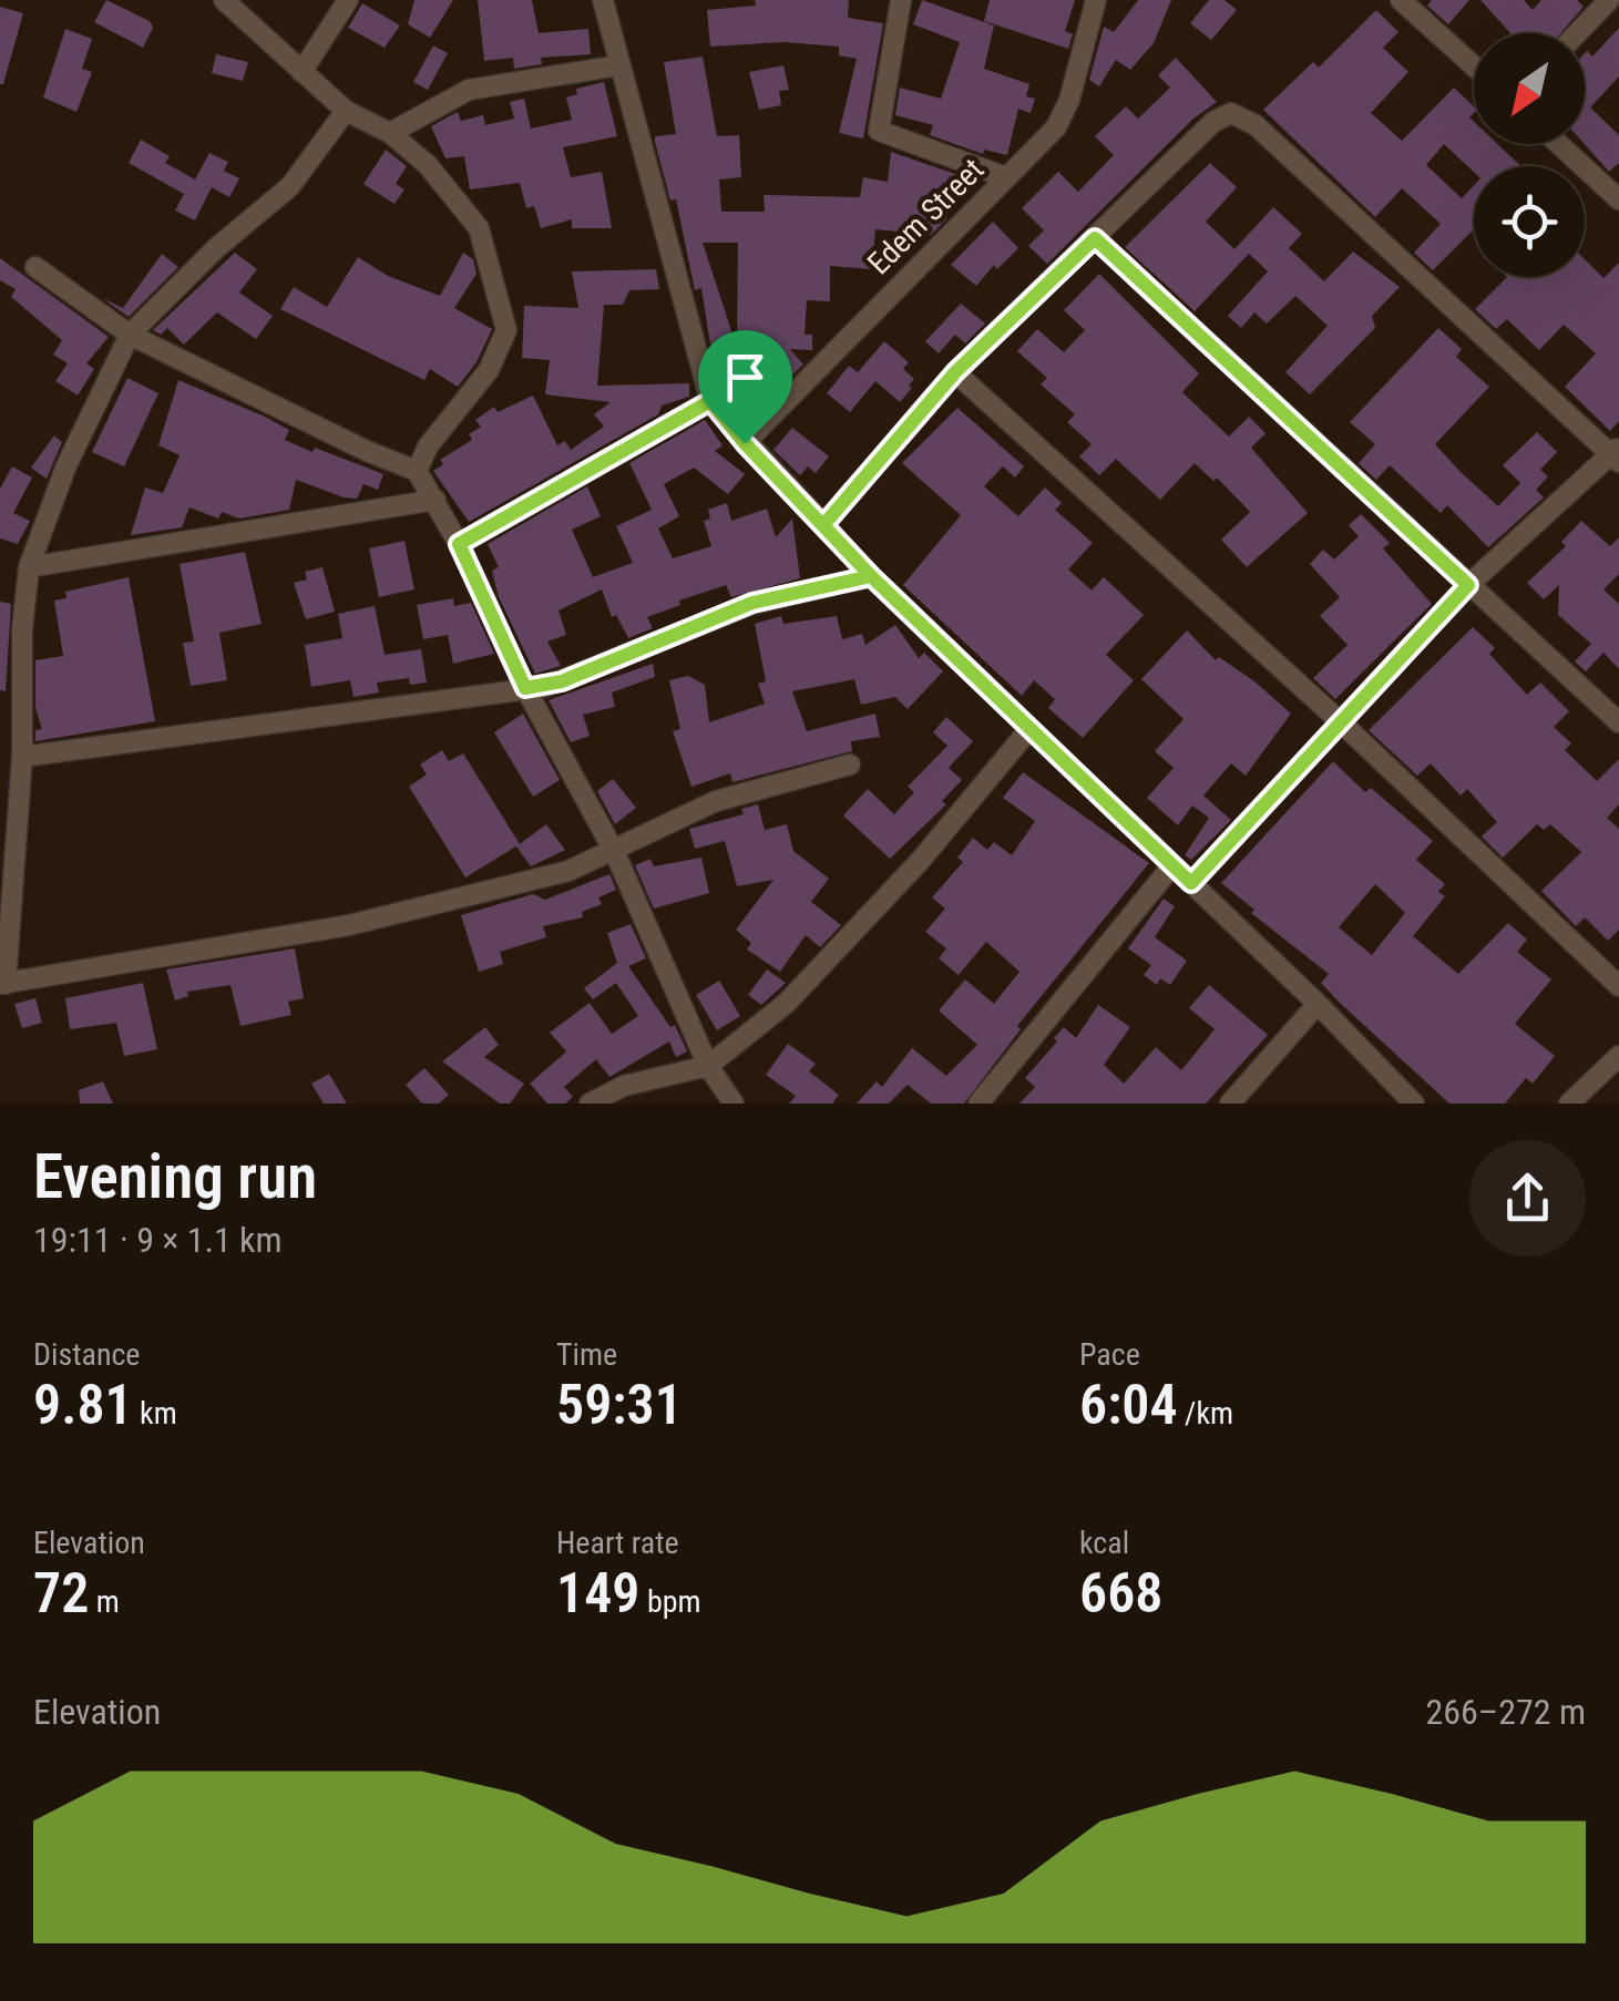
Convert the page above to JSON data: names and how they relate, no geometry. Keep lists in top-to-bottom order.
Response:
{
  "streets": {
    "street": ["Edem Street"]
  },
  "north": "bottom left",
  "page": {
    "heading": ["Evening run", "19:11 · 9 × 1.1 km"],
    "stats": [
      ["Distance", "9.81 km"],
      ["Time", "59:31"],
      ["Pace", "6:04 /km"],
      ["Elevation", "72 m"],
      ["Heart rate", "149 bpm"],
      ["kcal", "668"]
    ],
    "chart": ["Elevation", "266–272 m"]
  }
}
